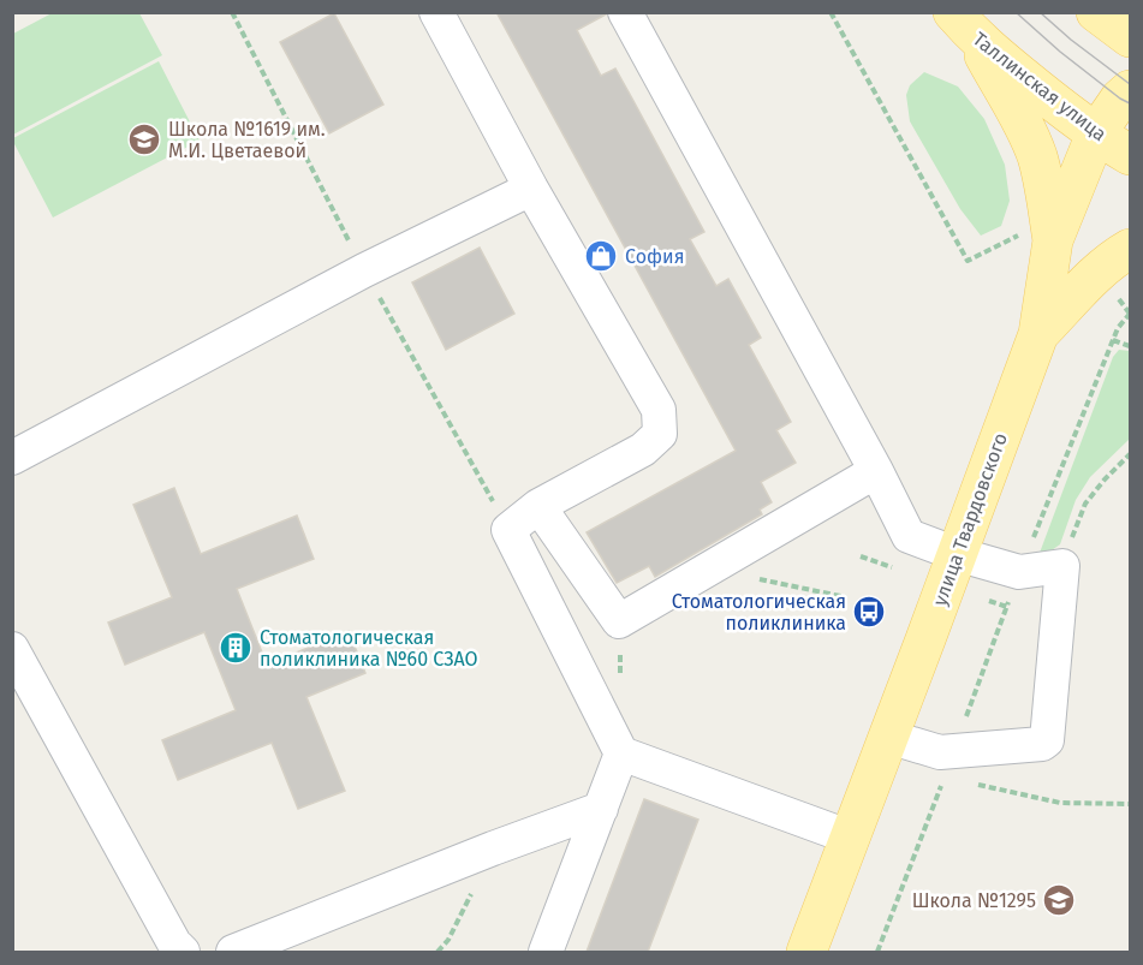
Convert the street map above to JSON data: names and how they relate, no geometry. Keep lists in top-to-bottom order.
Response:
{
  "streets": {
    "main road": ["Таллинская улица", "улица Твардовского"]
  },
  "crossings": [
    ["Таллинская улица", "улица Твардовского"]
  ],
  "places": {
    "school or university": ["Школа №1619 им. М.И. Цветаевой", "Школа №1295"],
    "shop": ["София"],
    "bus stop": ["Стоматологическая поликлиника"],
    "building": ["Стоматологическая поликлиника №60 СЗАО"]
  }
}
